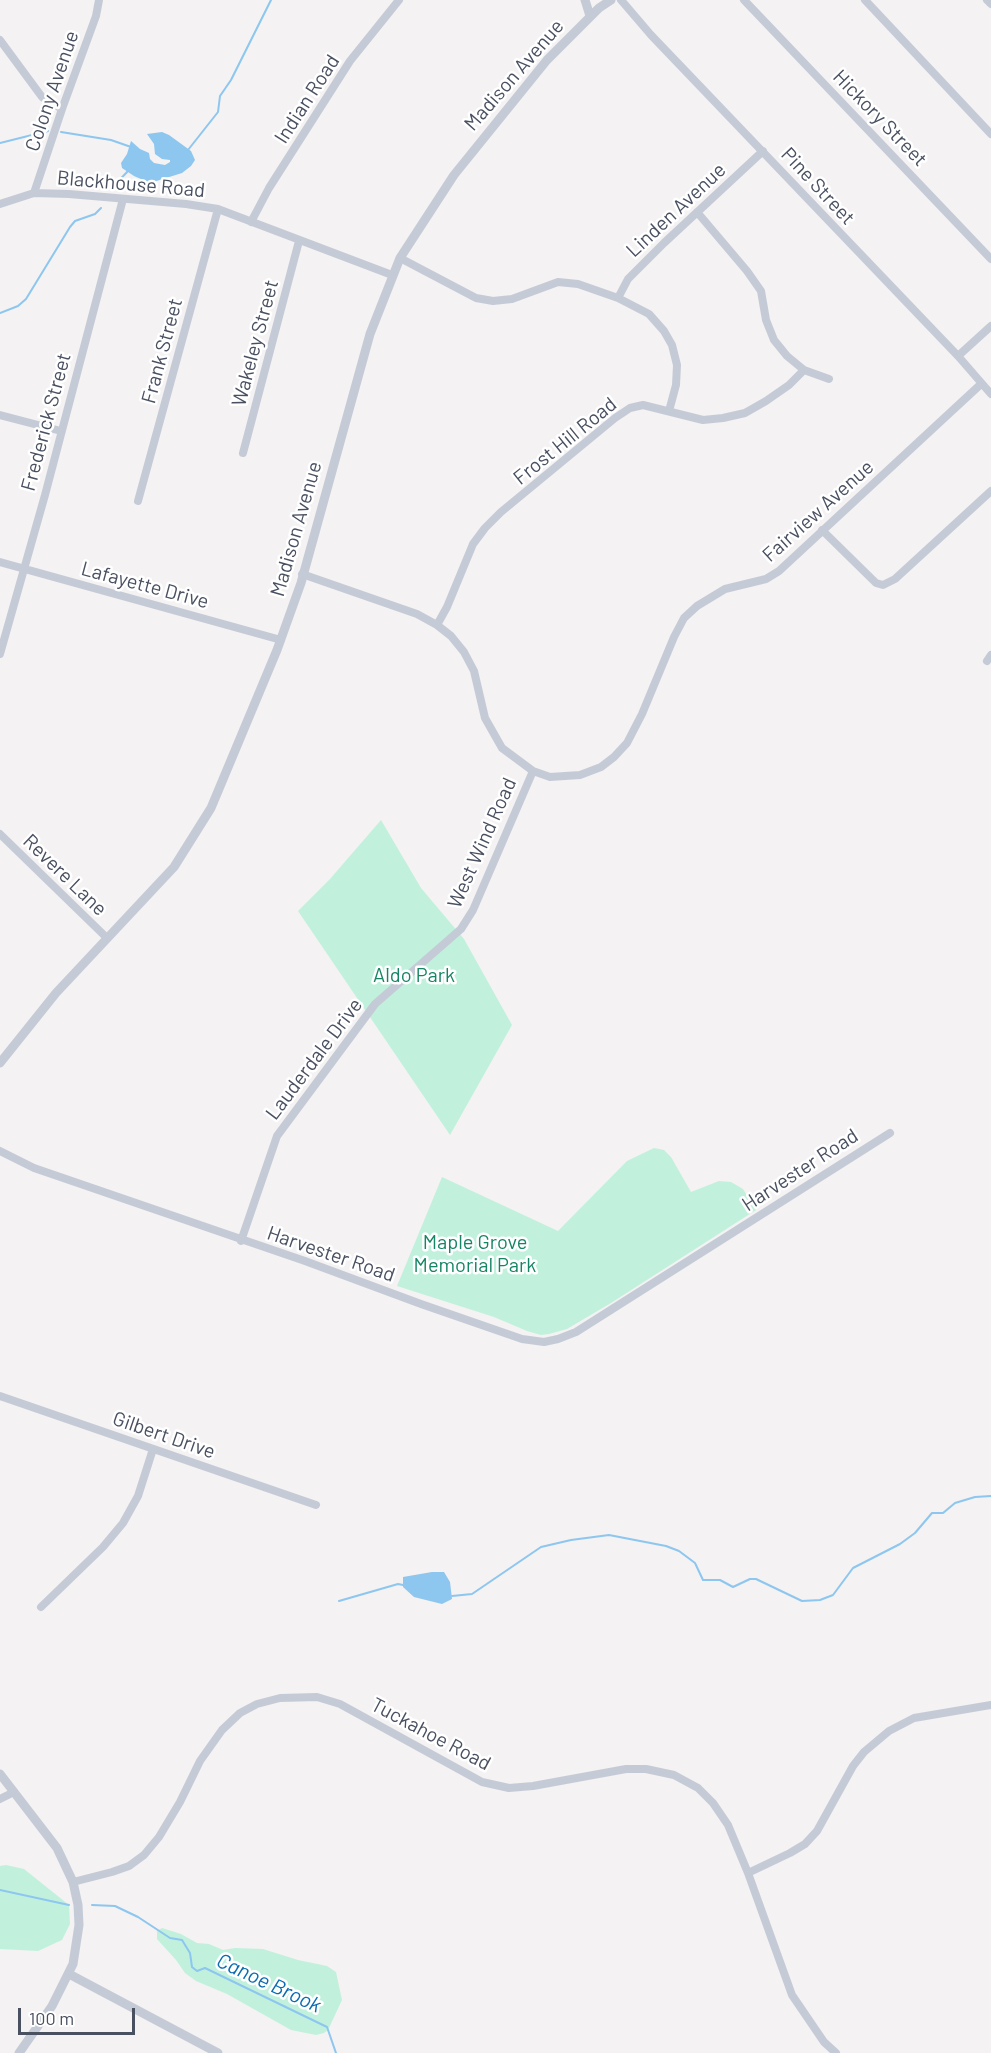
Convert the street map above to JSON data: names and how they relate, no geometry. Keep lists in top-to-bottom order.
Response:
{
  "streets": {
    "street": [
      "Madison Avenue",
      "Colony Avenue",
      "Indian Road",
      "Hickory Street",
      "Blackhouse Road",
      "Pine Street",
      "Linden Avenue",
      "Wakeley Street",
      "Frank Street",
      "Frederick Street",
      "Frost Hill Road",
      "Fairview Avenue",
      "Lafayette Drive",
      "West Wind Road",
      "Revere Lane",
      "Lauderdale Drive",
      "Harvester Road",
      "Gilbert Drive",
      "Tuckahoe Road"
    ]
  },
  "crossings": [
    ["Madison Avenue", "Blackhouse Road"],
    ["Madison Avenue", "Fairview Avenue"],
    ["Madison Avenue", "Lafayette Drive"],
    ["Madison Avenue", "Revere Lane"],
    ["Colony Avenue", "Blackhouse Road"],
    ["Indian Road", "Blackhouse Road"],
    ["Blackhouse Road", "Wakeley Street"],
    ["Blackhouse Road", "Frank Street"],
    ["Blackhouse Road", "Frederick Street"],
    ["Pine Street", "Linden Avenue"],
    ["Pine Street", "Fairview Avenue"],
    ["Frederick Street", "Lafayette Drive"],
    ["Frost Hill Road", "Fairview Avenue"],
    ["Fairview Avenue", "West Wind Road"],
    ["West Wind Road", "Lauderdale Drive"],
    ["Lauderdale Drive", "Harvester Road"]
  ],
  "water": ["Canoe Brook"],
  "parks": ["Aldo Park", "Maple Grove Memorial Park"],
  "scale_bar": "100 m"
}
